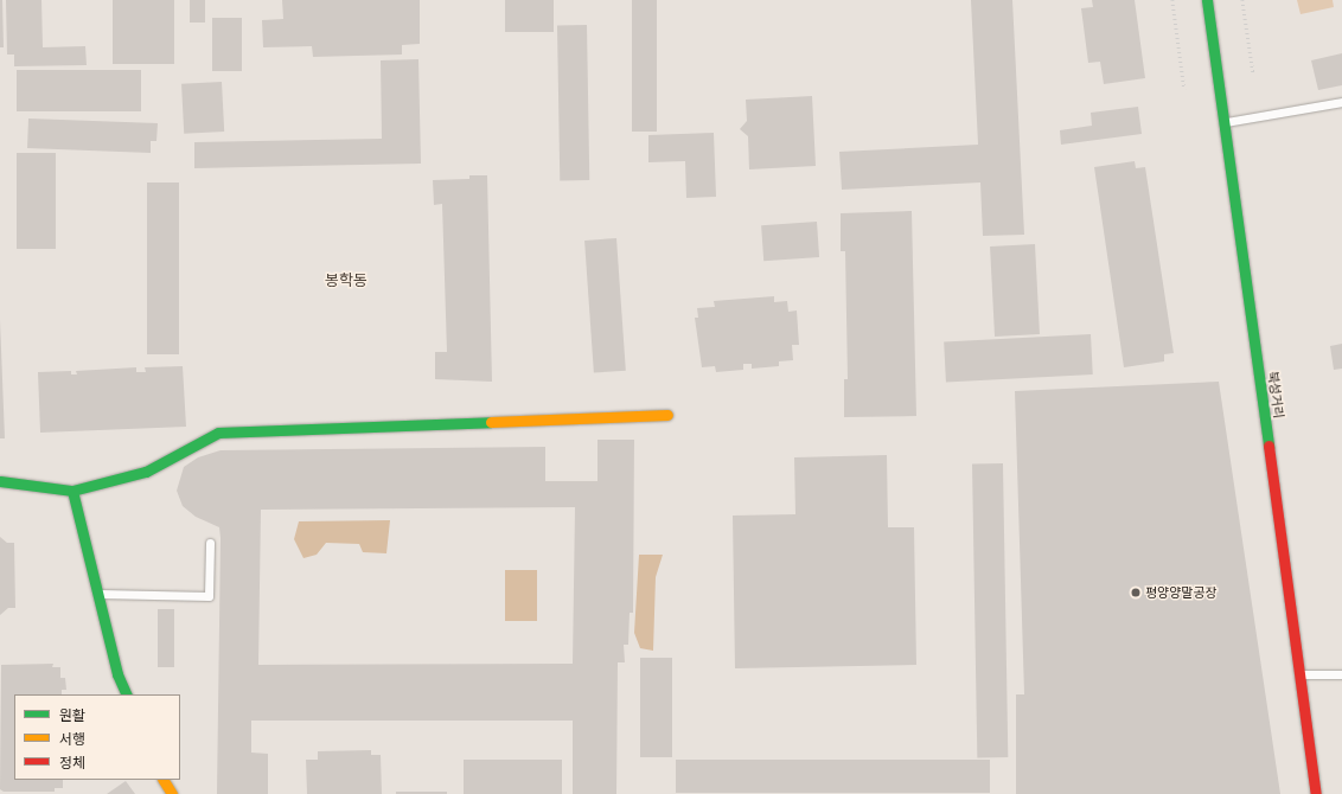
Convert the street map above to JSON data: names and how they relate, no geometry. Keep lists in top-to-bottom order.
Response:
{
  "streets": {
    "street": ["북성거리"]
  },
  "districts": ["봉학동"],
  "places": ["평양양말공장"],
  "legend": ["원활", "서행", "정체"]
}
